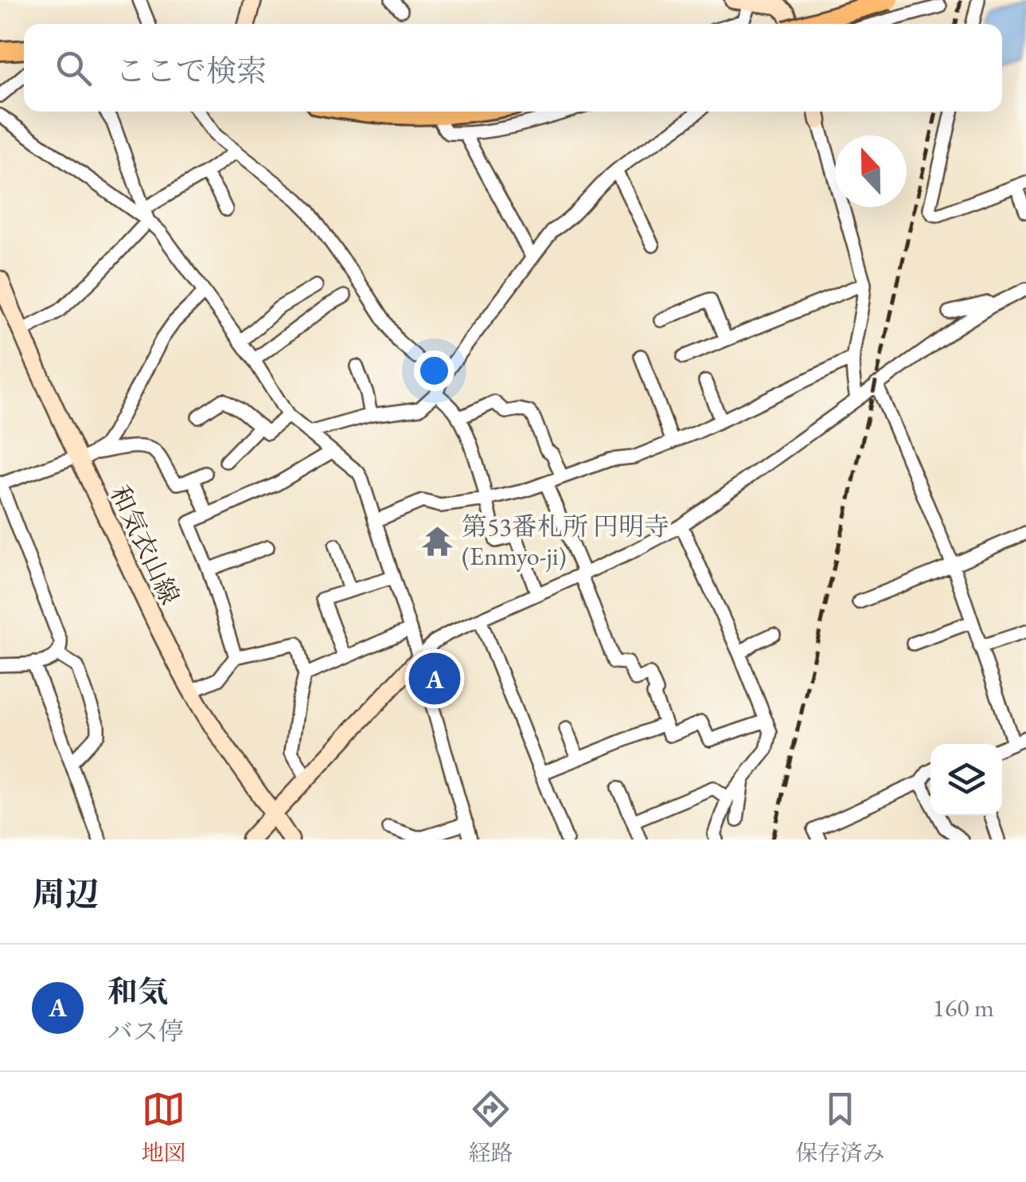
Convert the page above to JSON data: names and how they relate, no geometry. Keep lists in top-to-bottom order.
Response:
{
  "streets": {
    "main road": ["和気衣山線"]
  },
  "places": {
    "temple": ["第53番札所 円明寺 (Enmyo-ji)"]
  },
  "north": "top",
  "page": {
    "search": "ここで検索",
    "pins": "A",
    "heading": "周辺",
    "list": [
      {
        "mark": "A",
        "name": "和気",
        "note": "バス停",
        "value": "160 m"
      }
    ],
    "nav": ["地図", "経路", "保存済み"]
  }
}
